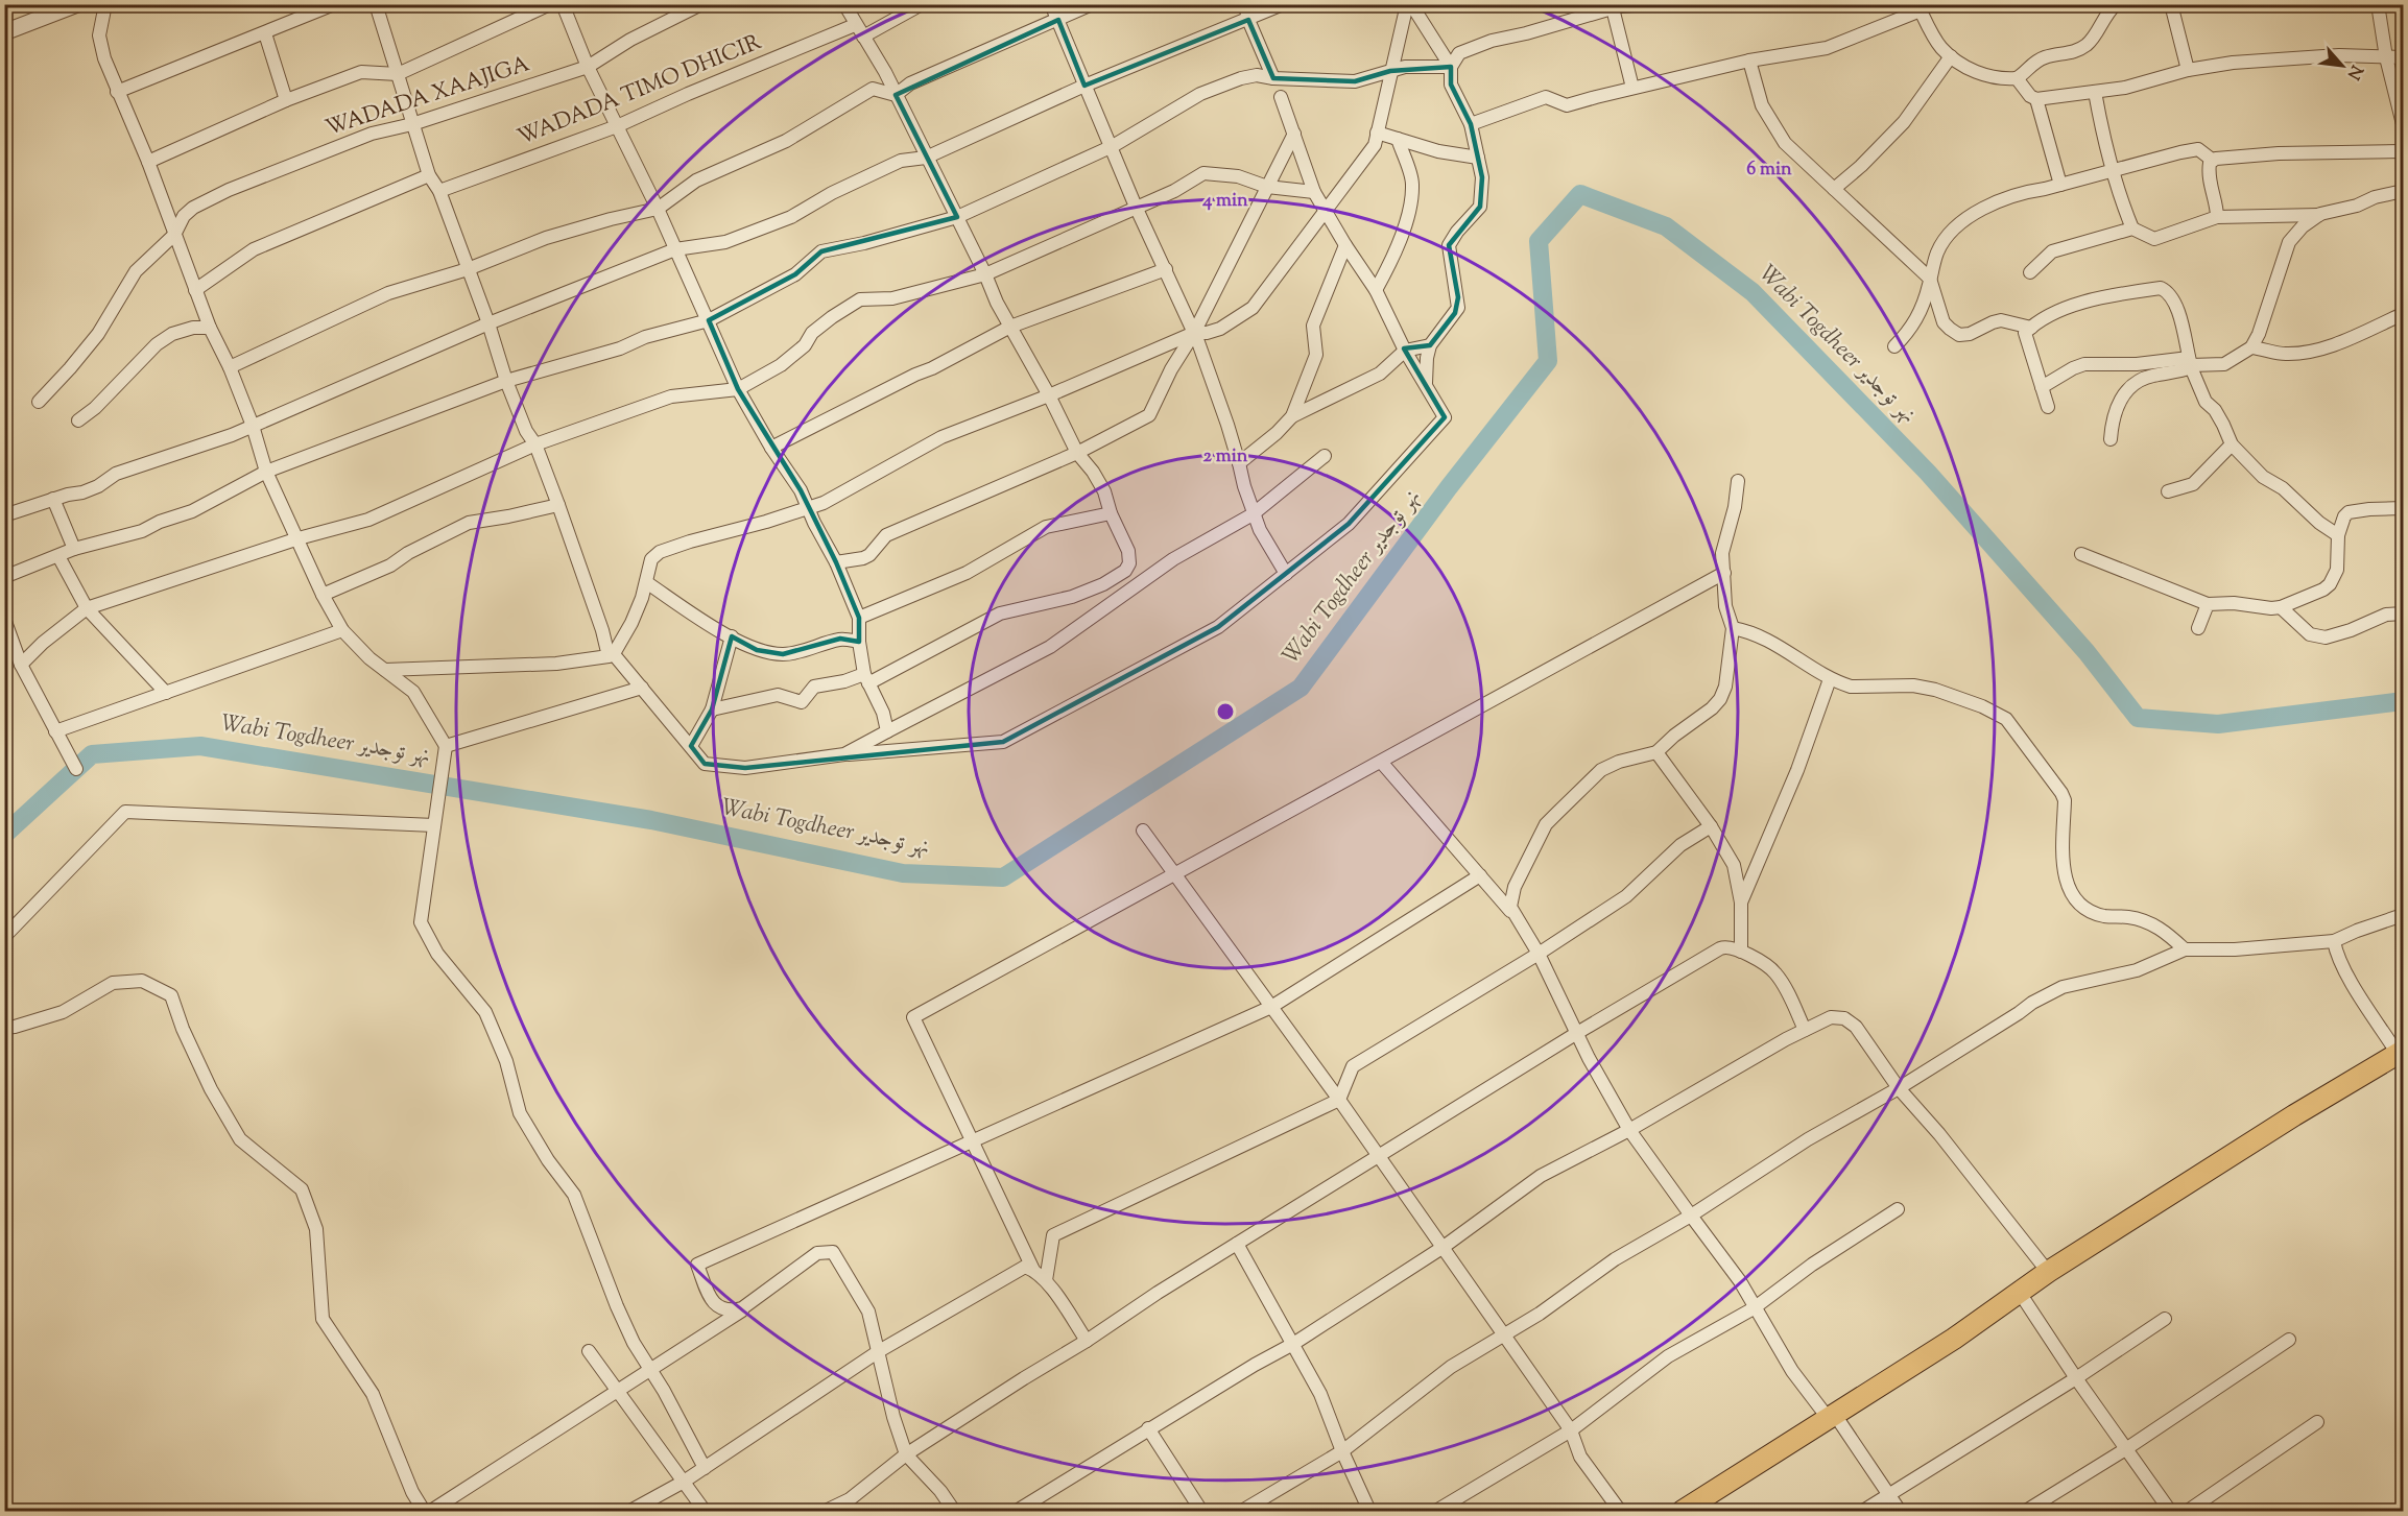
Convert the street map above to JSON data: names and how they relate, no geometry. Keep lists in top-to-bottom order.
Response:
{
  "streets": {
    "street": ["WADADA TIMO DHICIR", "WADADA XAAJIGA"]
  },
  "water": ["Wabi Togdheer نهر توجدير"],
  "north": "bottom right",
  "rings": ["6 min", "4 min", "2 min"]
}
